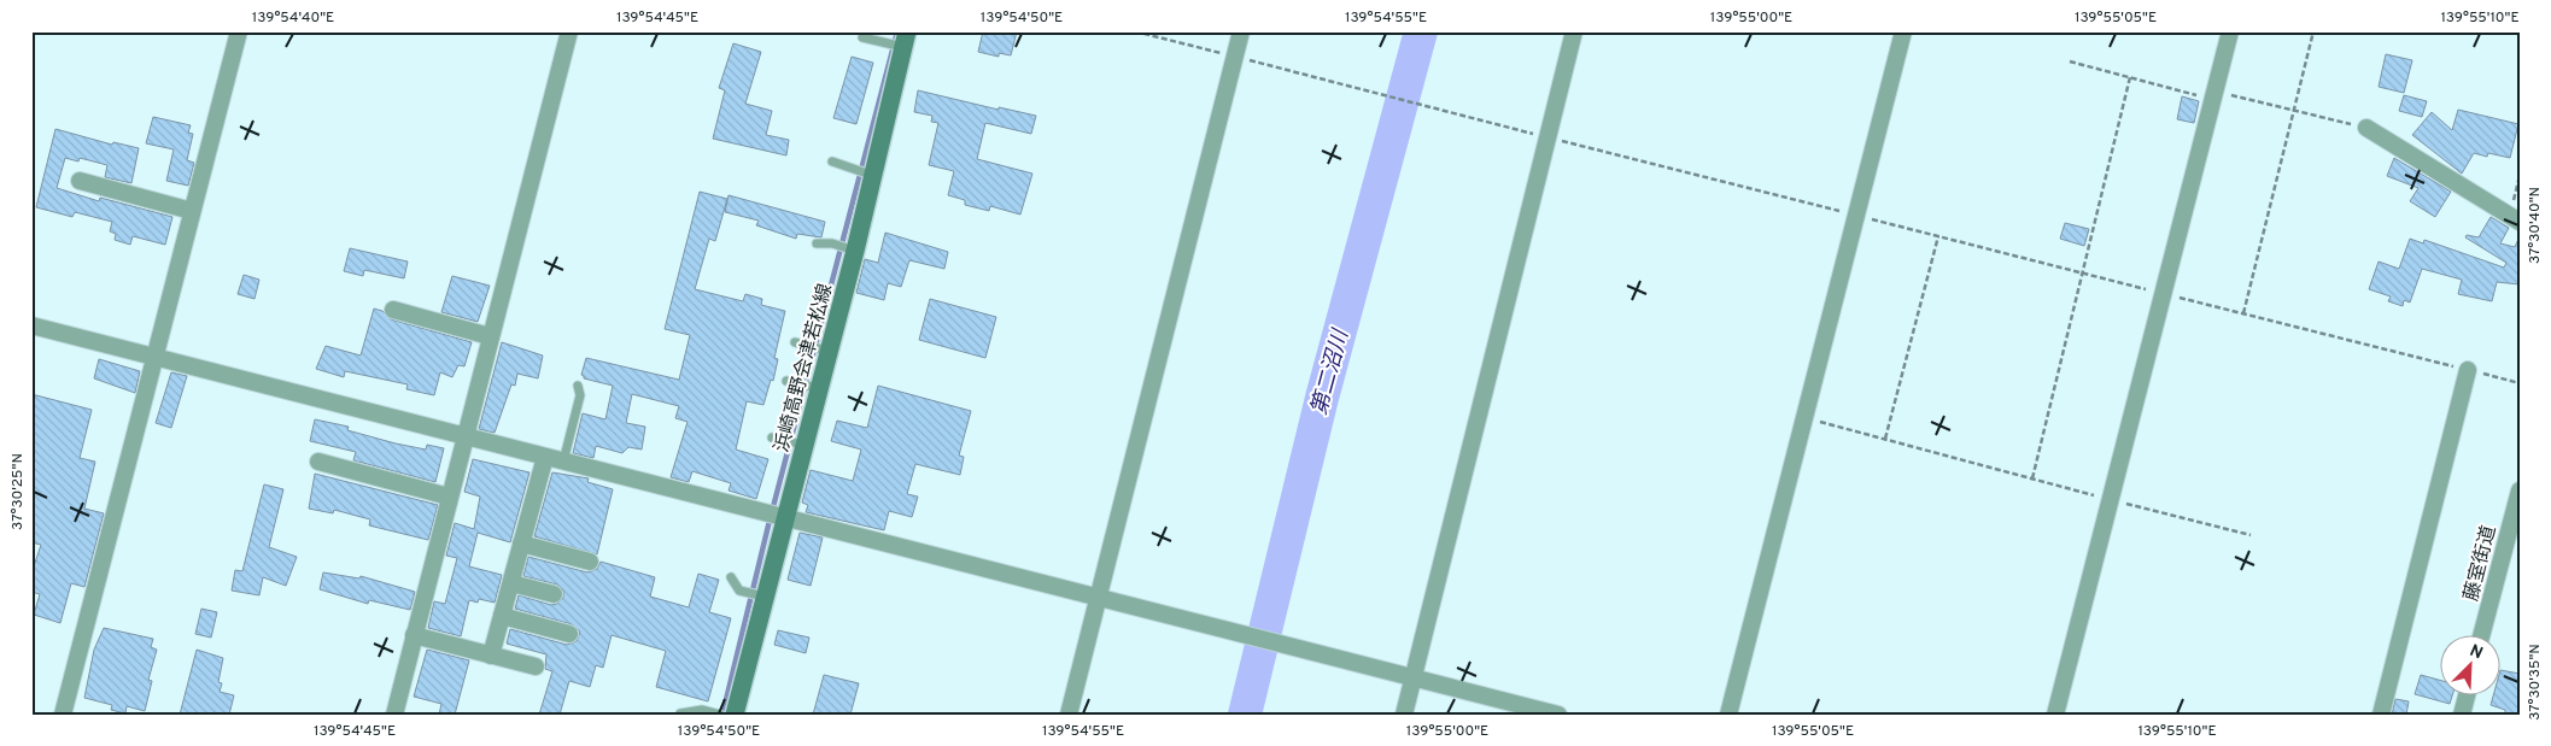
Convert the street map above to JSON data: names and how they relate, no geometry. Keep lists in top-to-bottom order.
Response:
{
  "streets": {
    "main road": ["浜崎高野会津若松線"],
    "street": ["藤室街道"]
  },
  "water": ["第二沼川"],
  "north": "top right",
  "coordinates": [
    "139°54'40\"E",
    "139°54'45\"E",
    "139°54'50\"E",
    "139°54'55\"E",
    "139°55'00\"E",
    "139°55'05\"E",
    "139°55'10\"E",
    "37°30'40\"N",
    "37°30'25\"N",
    "37°30'35\"N"
  ]
}
